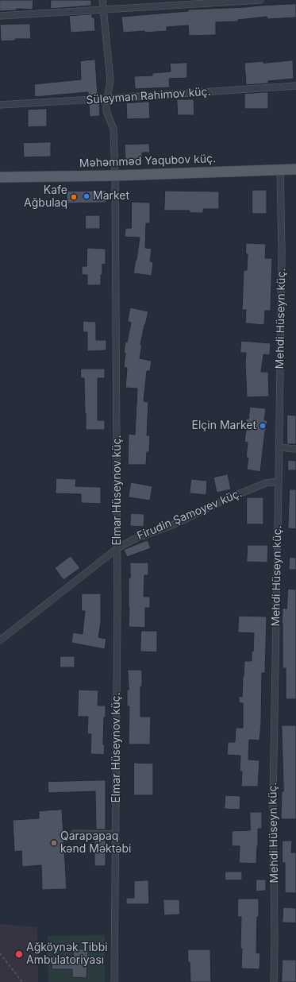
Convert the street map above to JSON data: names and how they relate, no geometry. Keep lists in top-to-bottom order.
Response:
{
  "streets": {
    "main road": ["Məhəmməd Yaqubov küç."],
    "street": [
      "Süleyman Rahimov küç.",
      "Mehdi Hüseyn küç.",
      "Elmar Hüseynov küç.",
      "Firudin Şamoyev küç."
    ]
  },
  "crossings": [
    ["Süleyman Rahimov küç.", "Elmar Hüseynov küç."],
    ["Məhəmməd Yaqubov küç.", "Mehdi Hüseyn küç."],
    ["Məhəmməd Yaqubov küç.", "Elmar Hüseynov küç."],
    ["Mehdi Hüseyn küç.", "Firudin Şamoyev küç."],
    ["Elmar Hüseynov küç.", "Firudin Şamoyev küç."]
  ],
  "places": [
    "Market",
    "Kafe Ağbulaq",
    "Elçin Market",
    "Qarapapaq kənd Məktəbi",
    "Ağköynək Tibbi Ambulatoriyası"
  ]
}
